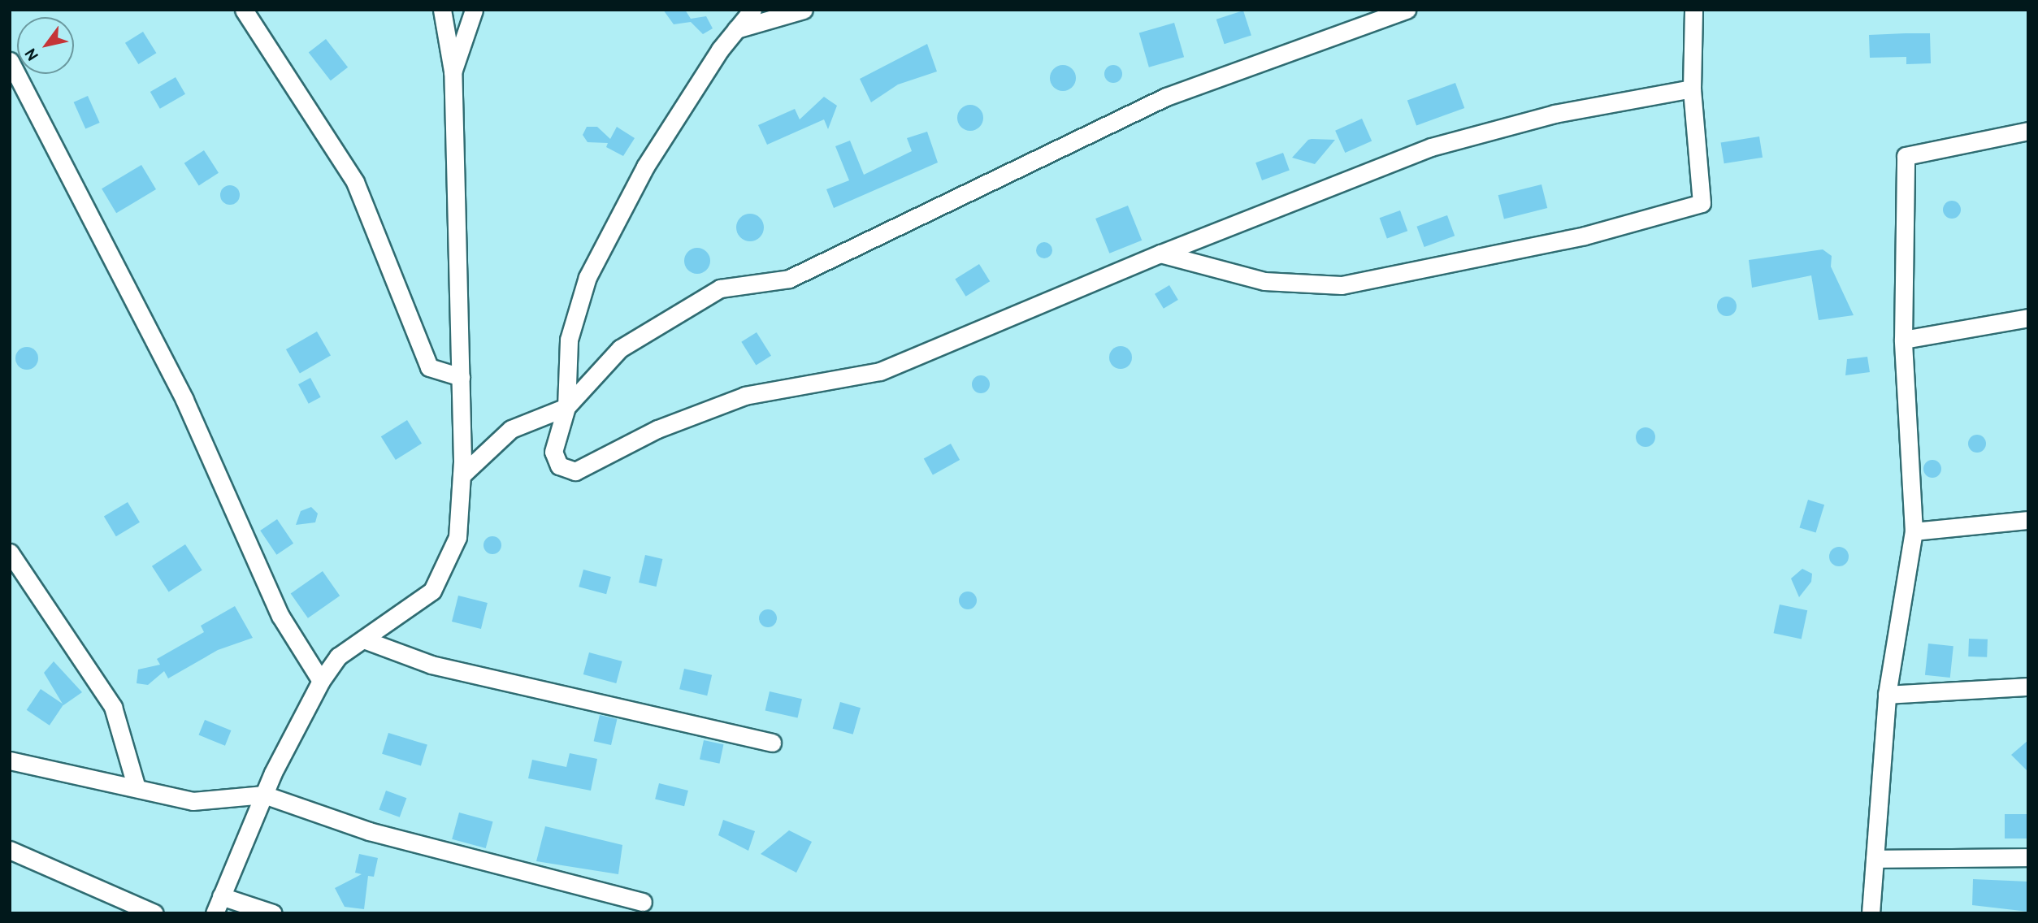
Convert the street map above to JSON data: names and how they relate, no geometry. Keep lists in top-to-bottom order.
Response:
{
  "north": "bottom left"
}
